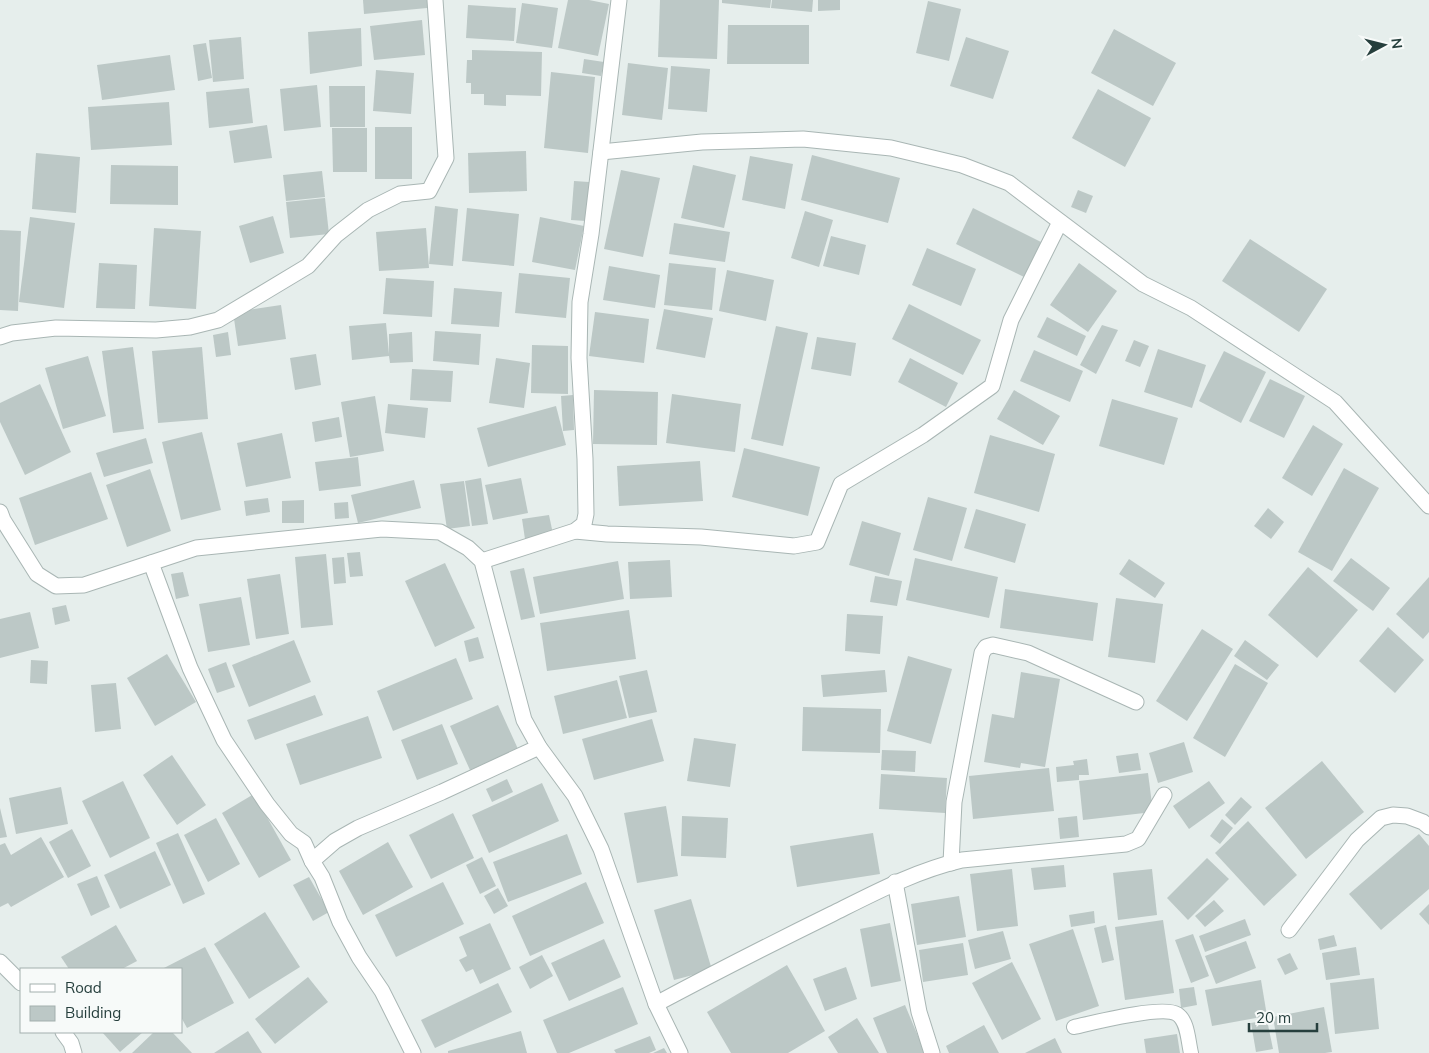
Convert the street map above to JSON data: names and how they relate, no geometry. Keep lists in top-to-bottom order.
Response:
{
  "legend": ["Road", "Building"],
  "scale_bar": "20 m",
  "north": "right"
}
